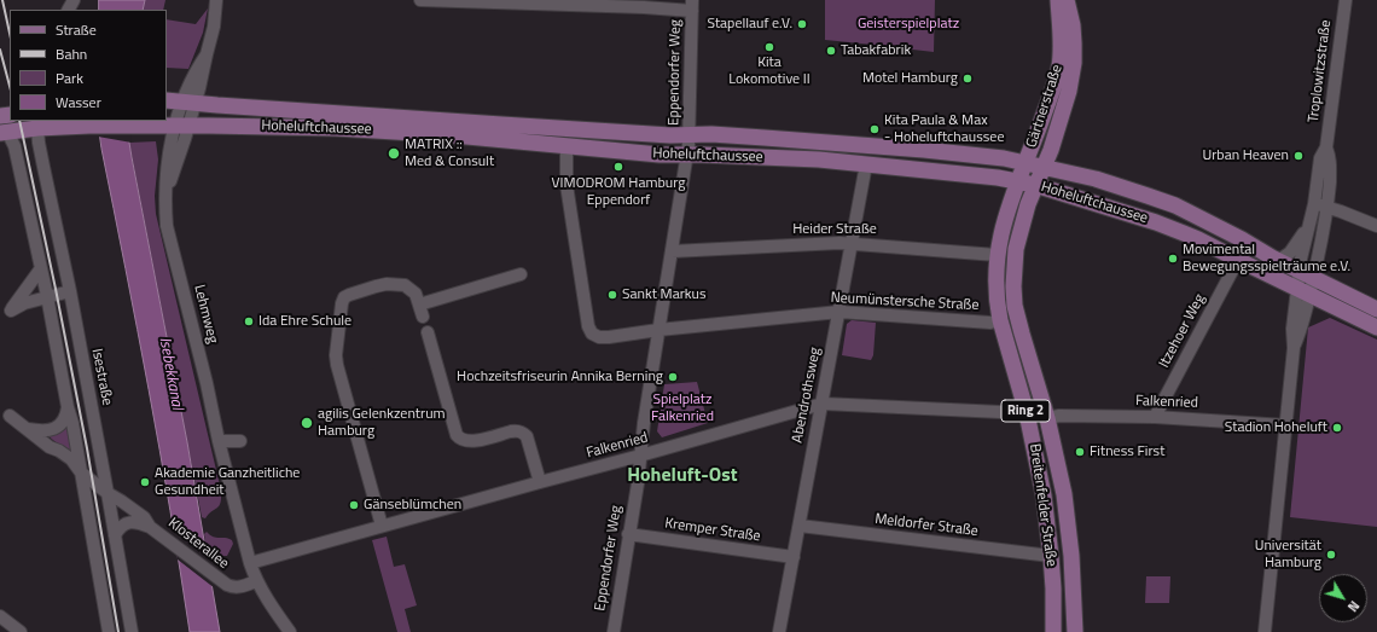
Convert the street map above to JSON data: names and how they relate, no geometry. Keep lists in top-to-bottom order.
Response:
{
  "streets": {
    "main road": [
      "Gärtnerstraße",
      "Hoheluftchaussee",
      "Ring 2",
      "Breitenfelder Straße"
    ],
    "street": [
      "Troplowitzstraße",
      "Eppendorfer Weg",
      "Heider Straße",
      "Neumünstersche Straße",
      "Lehmweg",
      "Itzehoer Weg",
      "Isestraße",
      "Abendrothsweg",
      "Falkenried",
      "Meldorfer Straße",
      "Kremper Straße",
      "Klosterallee"
    ]
  },
  "crossings": [
    ["Troplowitzstraße", "Hoheluftchaussee"],
    ["Eppendorfer Weg", "Hoheluftchaussee"],
    ["Eppendorfer Weg", "Heider Straße"],
    ["Eppendorfer Weg", "Neumünstersche Straße"],
    ["Eppendorfer Weg", "Falkenried"],
    ["Eppendorfer Weg", "Kremper Straße"],
    ["Gärtnerstraße", "Hoheluftchaussee"],
    ["Gärtnerstraße", "Breitenfelder Straße"],
    ["Hoheluftchaussee", "Neumünstersche Straße"],
    ["Hoheluftchaussee", "Lehmweg"],
    ["Hoheluftchaussee", "Itzehoer Weg"],
    ["Hoheluftchaussee", "Isestraße"],
    ["Hoheluftchaussee", "Abendrothsweg"],
    ["Hoheluftchaussee", "Breitenfelder Straße"],
    ["Heider Straße", "Abendrothsweg"],
    ["Heider Straße", "Breitenfelder Straße"],
    ["Neumünstersche Straße", "Abendrothsweg"],
    ["Neumünstersche Straße", "Breitenfelder Straße"],
    ["Lehmweg", "Falkenried"],
    ["Lehmweg", "Klosterallee"],
    ["Itzehoer Weg", "Falkenried"],
    ["Isestraße", "Klosterallee"],
    ["Abendrothsweg", "Falkenried"],
    ["Abendrothsweg", "Meldorfer Straße"],
    ["Abendrothsweg", "Kremper Straße"],
    ["Falkenried", "Breitenfelder Straße"],
    ["Breitenfelder Straße", "Meldorfer Straße"]
  ],
  "districts": ["Hoheluft-Ost"],
  "water": ["Isebekkanal"],
  "parks": ["Geisterspielplatz", "Spielplatz Falkenried"],
  "places": [
    "Stapellauf e.V.",
    "Kita Lokomotive II",
    "Tabakfabrik",
    "Motel Hamburg",
    "Kita Paula & Max - Hoheluftchaussee",
    "MATRIX :: Med & Consult",
    "Urban Heaven",
    "VIMODROM Hamburg Eppendorf",
    "Movimental Bewegungsspielträume e.V.",
    "Sankt Markus",
    "Ida Ehre Schule",
    "Hochzeitsfriseurin Annika Berning",
    "agilis Gelenkzentrum Hamburg",
    "Stadion Hoheluft",
    "Fitness First",
    "Akademie Ganzheitliche Gesundheit",
    "Gänseblümchen",
    "Universität Hamburg"
  ],
  "legend": [
    "Straße",
    "Bahn",
    "Park",
    "Wasser"
  ],
  "north": "bottom right"
}
